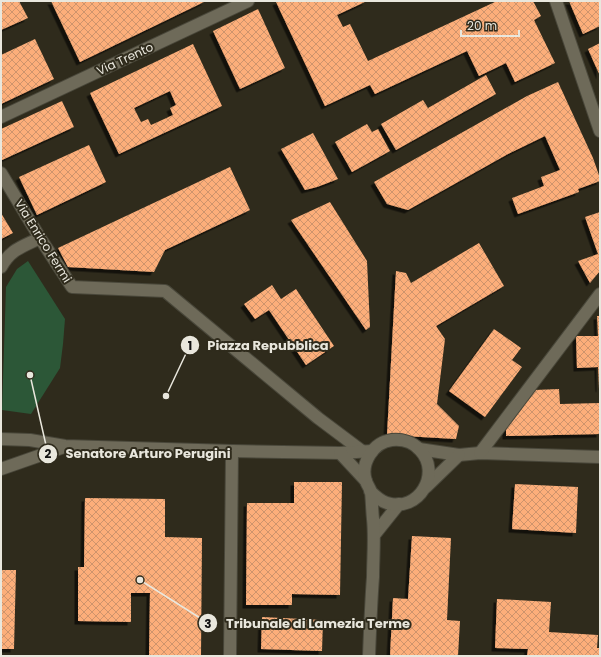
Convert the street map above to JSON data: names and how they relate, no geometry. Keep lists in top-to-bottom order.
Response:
{
  "streets": {
    "street": ["Via Trento", "Via Enrico Fermi"]
  },
  "places": ["Senatore Arturo Perugini", "Piazza Repubblica", "Tribunale di Lamezia Terme"],
  "scale_bar": "20 m"
}
